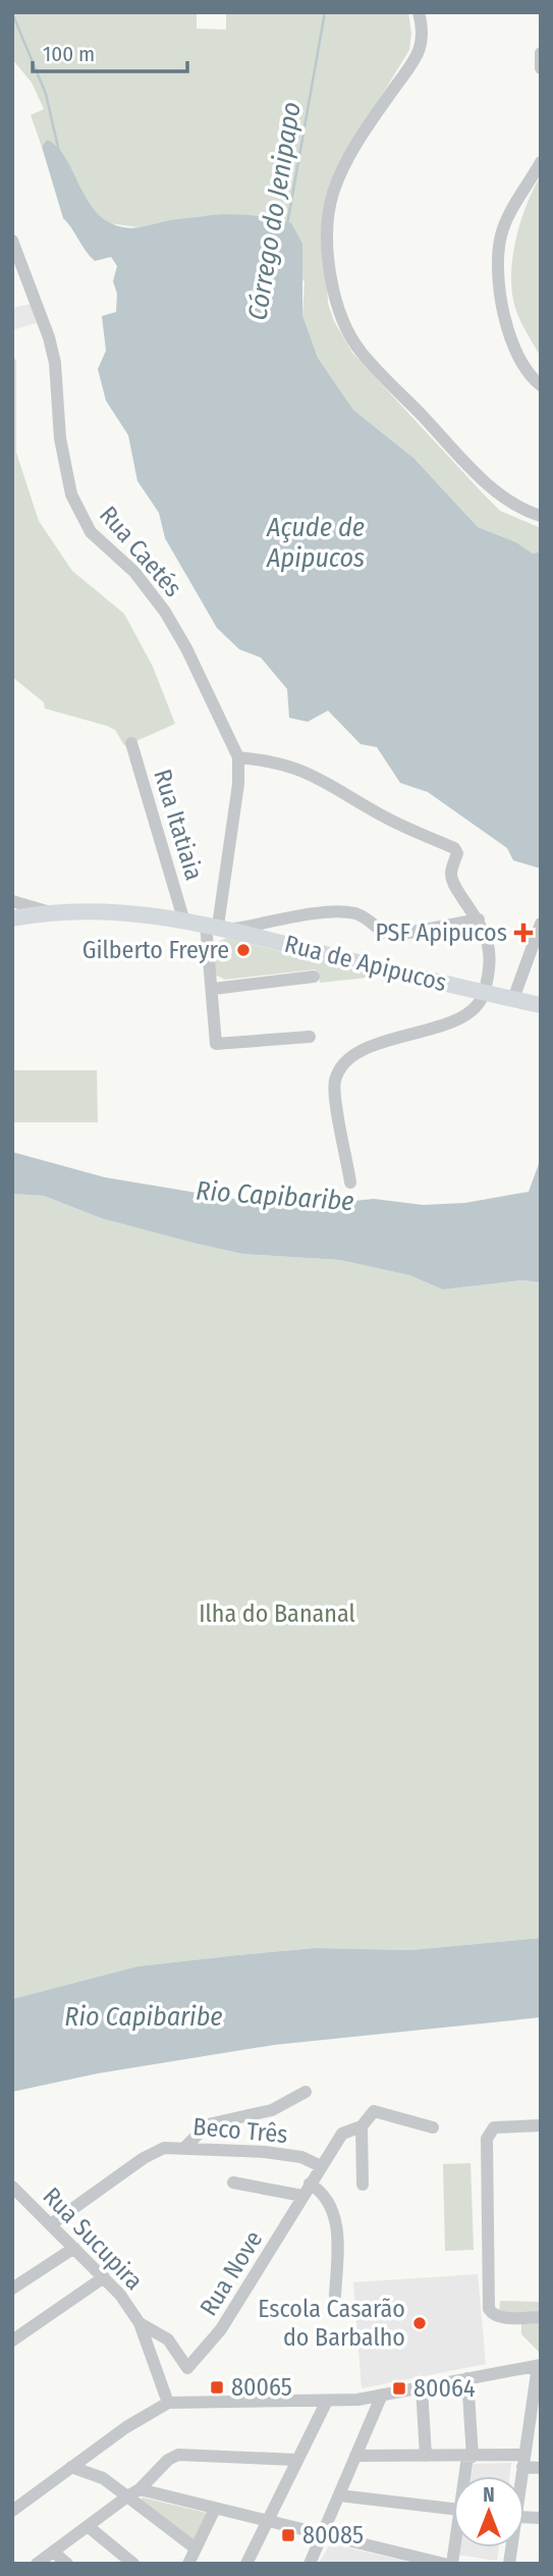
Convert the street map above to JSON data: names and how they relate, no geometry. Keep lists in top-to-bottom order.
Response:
{
  "streets": {
    "main road": ["Rua de Apipucos"],
    "street": [
      "Rua Caetés",
      "Rua Itatiaia",
      "Beco Três",
      "Rua Sucupira",
      "Rua Nove"
    ]
  },
  "crossings": [
    ["Rua Caetés", "Rua Itatiaia"],
    ["Rua Caetés", "Rua de Apipucos"],
    ["Rua Itatiaia", "Rua de Apipucos"],
    ["Beco Três", "Rua Sucupira"],
    ["Beco Três", "Rua Nove"],
    ["Rua Sucupira", "Rua Nove"]
  ],
  "water": ["Córrego do Jenipapo", "Açude de Apipucos", "Rio Capibaribe"],
  "parks": ["Ilha do Bananal"],
  "places": {
    "health": ["PSF Apipucos"],
    "other": ["Gilberto Freyre", "Escola Casarão do Barbalho"],
    "transit": ["80065", "80064", "80085"]
  },
  "scale_bar": "100 m",
  "north": "top"
}
